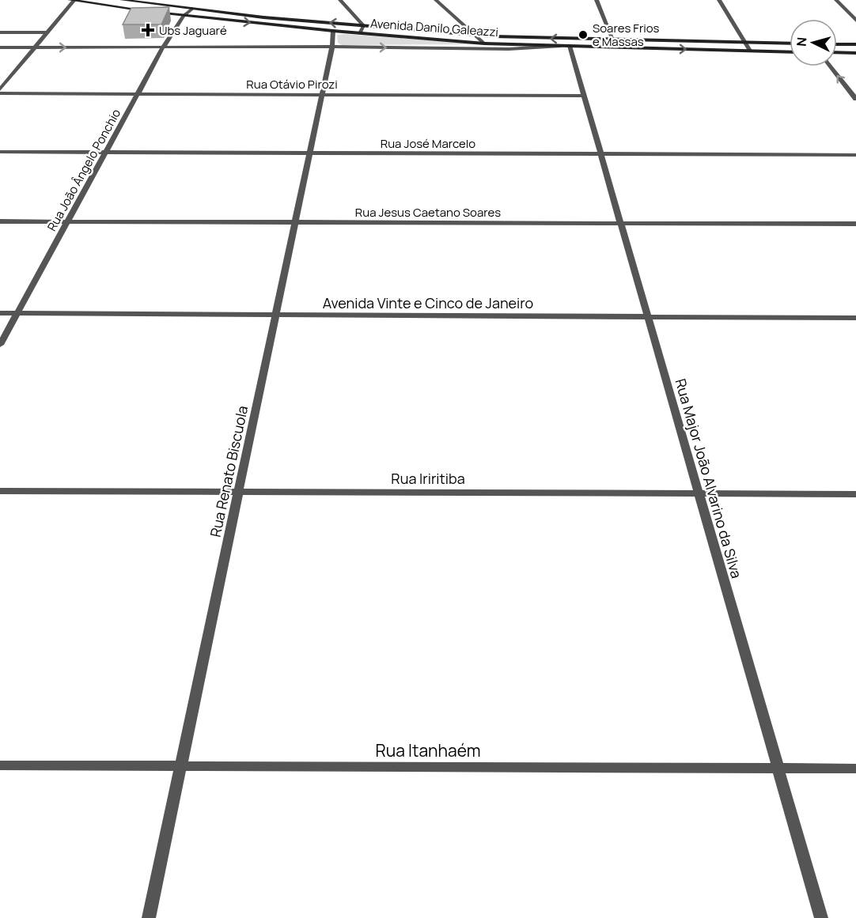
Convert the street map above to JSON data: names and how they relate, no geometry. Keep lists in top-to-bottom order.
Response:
{
  "streets": {
    "main road": ["Avenida Danilo Galeazzi"],
    "street": [
      "Rua Otávio Pirozi",
      "Rua José Marcelo",
      "Rua João Ângelo Ponchio",
      "Rua Jesus Caetano Soares",
      "Avenida Vinte e Cinco de Janeiro",
      "Rua Renato Biscuola",
      "Rua Iriritiba",
      "Rua Major João Alvarino da Silva",
      "Rua Itanhaém"
    ]
  },
  "crossings": [
    ["Avenida Danilo Galeazzi", "Rua João Ângelo Ponchio"],
    ["Avenida Danilo Galeazzi", "Rua Renato Biscuola"],
    ["Avenida Danilo Galeazzi", "Rua Major João Alvarino da Silva"],
    ["Rua Otávio Pirozi", "Rua João Ângelo Ponchio"],
    ["Rua Otávio Pirozi", "Rua Renato Biscuola"],
    ["Rua Otávio Pirozi", "Rua Major João Alvarino da Silva"],
    ["Rua José Marcelo", "Rua João Ângelo Ponchio"],
    ["Rua José Marcelo", "Rua Renato Biscuola"],
    ["Rua José Marcelo", "Rua Major João Alvarino da Silva"],
    ["Rua João Ângelo Ponchio", "Rua Jesus Caetano Soares"],
    ["Rua João Ângelo Ponchio", "Avenida Vinte e Cinco de Janeiro"],
    ["Rua Jesus Caetano Soares", "Rua Renato Biscuola"],
    ["Rua Jesus Caetano Soares", "Rua Major João Alvarino da Silva"],
    ["Avenida Vinte e Cinco de Janeiro", "Rua Renato Biscuola"],
    ["Avenida Vinte e Cinco de Janeiro", "Rua Major João Alvarino da Silva"],
    ["Rua Renato Biscuola", "Rua Iriritiba"],
    ["Rua Renato Biscuola", "Rua Itanhaém"],
    ["Rua Iriritiba", "Rua Major João Alvarino da Silva"],
    ["Rua Major João Alvarino da Silva", "Rua Itanhaém"]
  ],
  "places": {
    "health": ["Ubs Jaguaré"],
    "other": ["Soares Frios e Massas"]
  },
  "north": "left"
}
